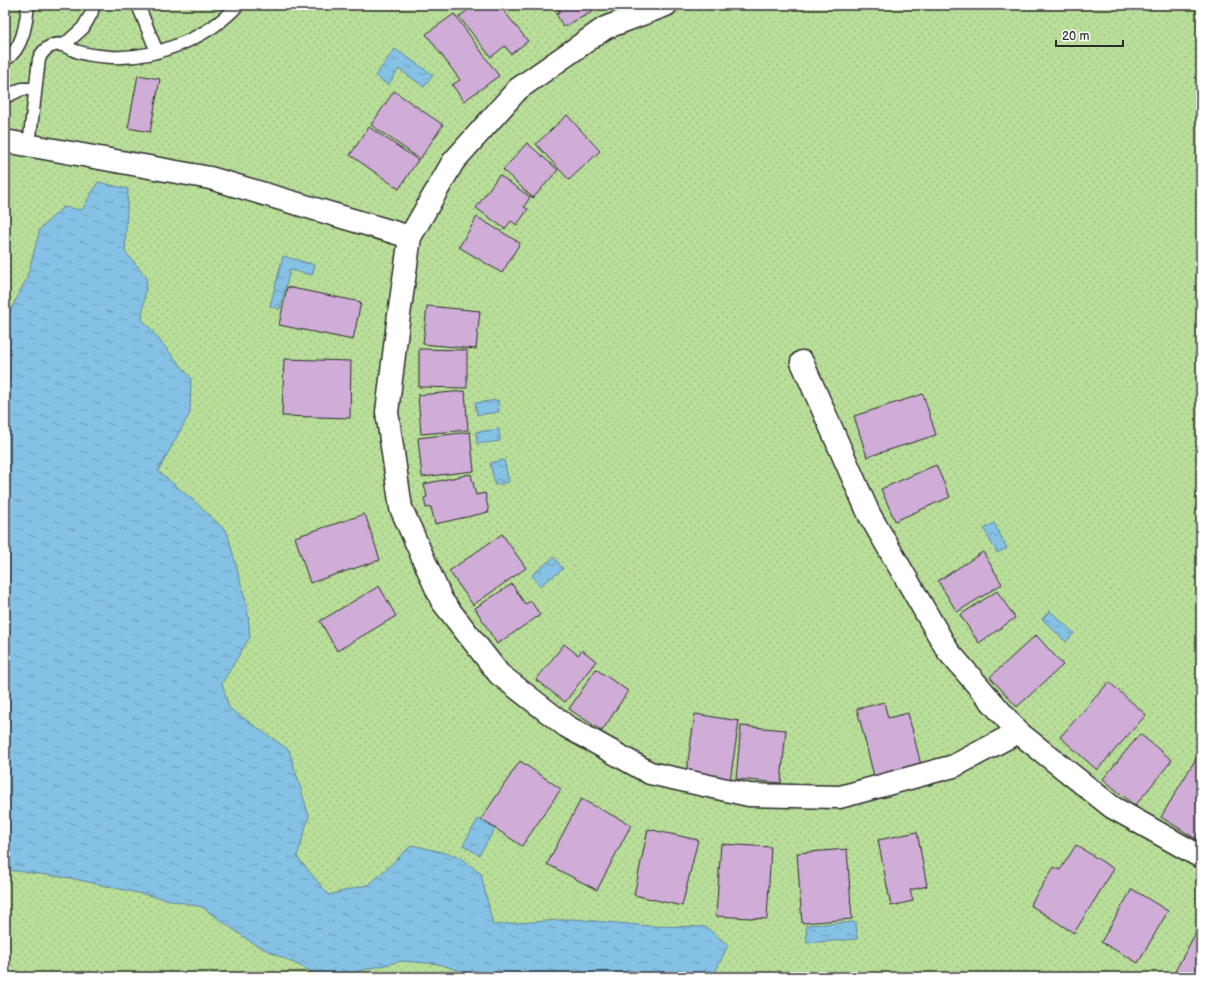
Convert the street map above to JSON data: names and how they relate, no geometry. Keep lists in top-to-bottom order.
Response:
{
  "scale_bar": "20 m"
}
